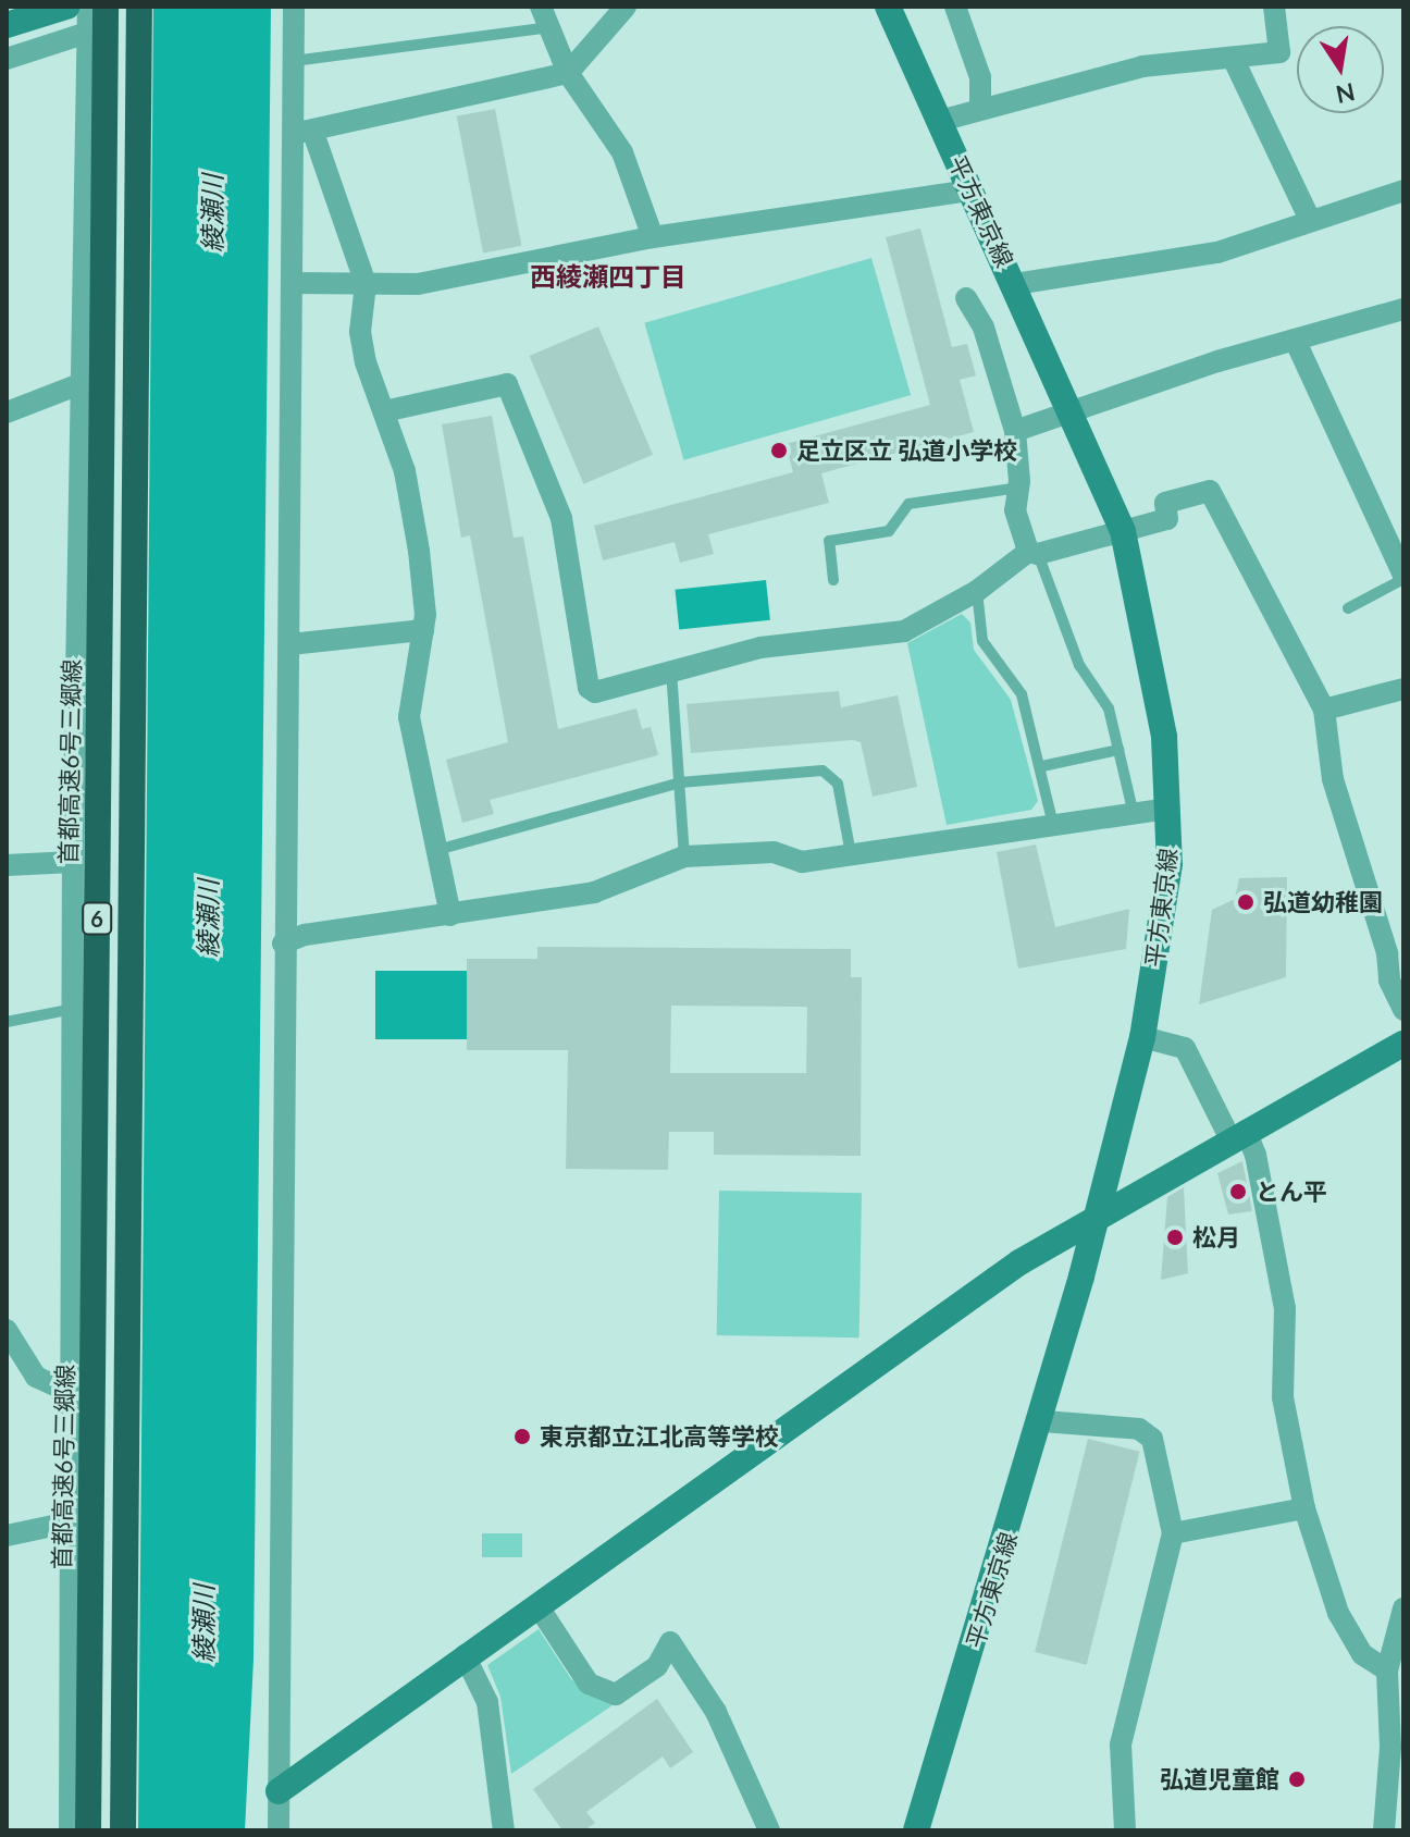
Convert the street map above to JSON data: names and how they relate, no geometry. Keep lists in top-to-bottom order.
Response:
{
  "streets": {
    "highway": ["首都高速6号三郷線", "6"],
    "main road": ["平方東京線"]
  },
  "districts": ["西綾瀬四丁目"],
  "water": ["綾瀬川"],
  "places": [
    "足立区立 弘道小学校",
    "弘道幼稚園",
    "とん平",
    "松月",
    "東京都立江北高等学校",
    "弘道児童館"
  ],
  "north": "bottom"
}
